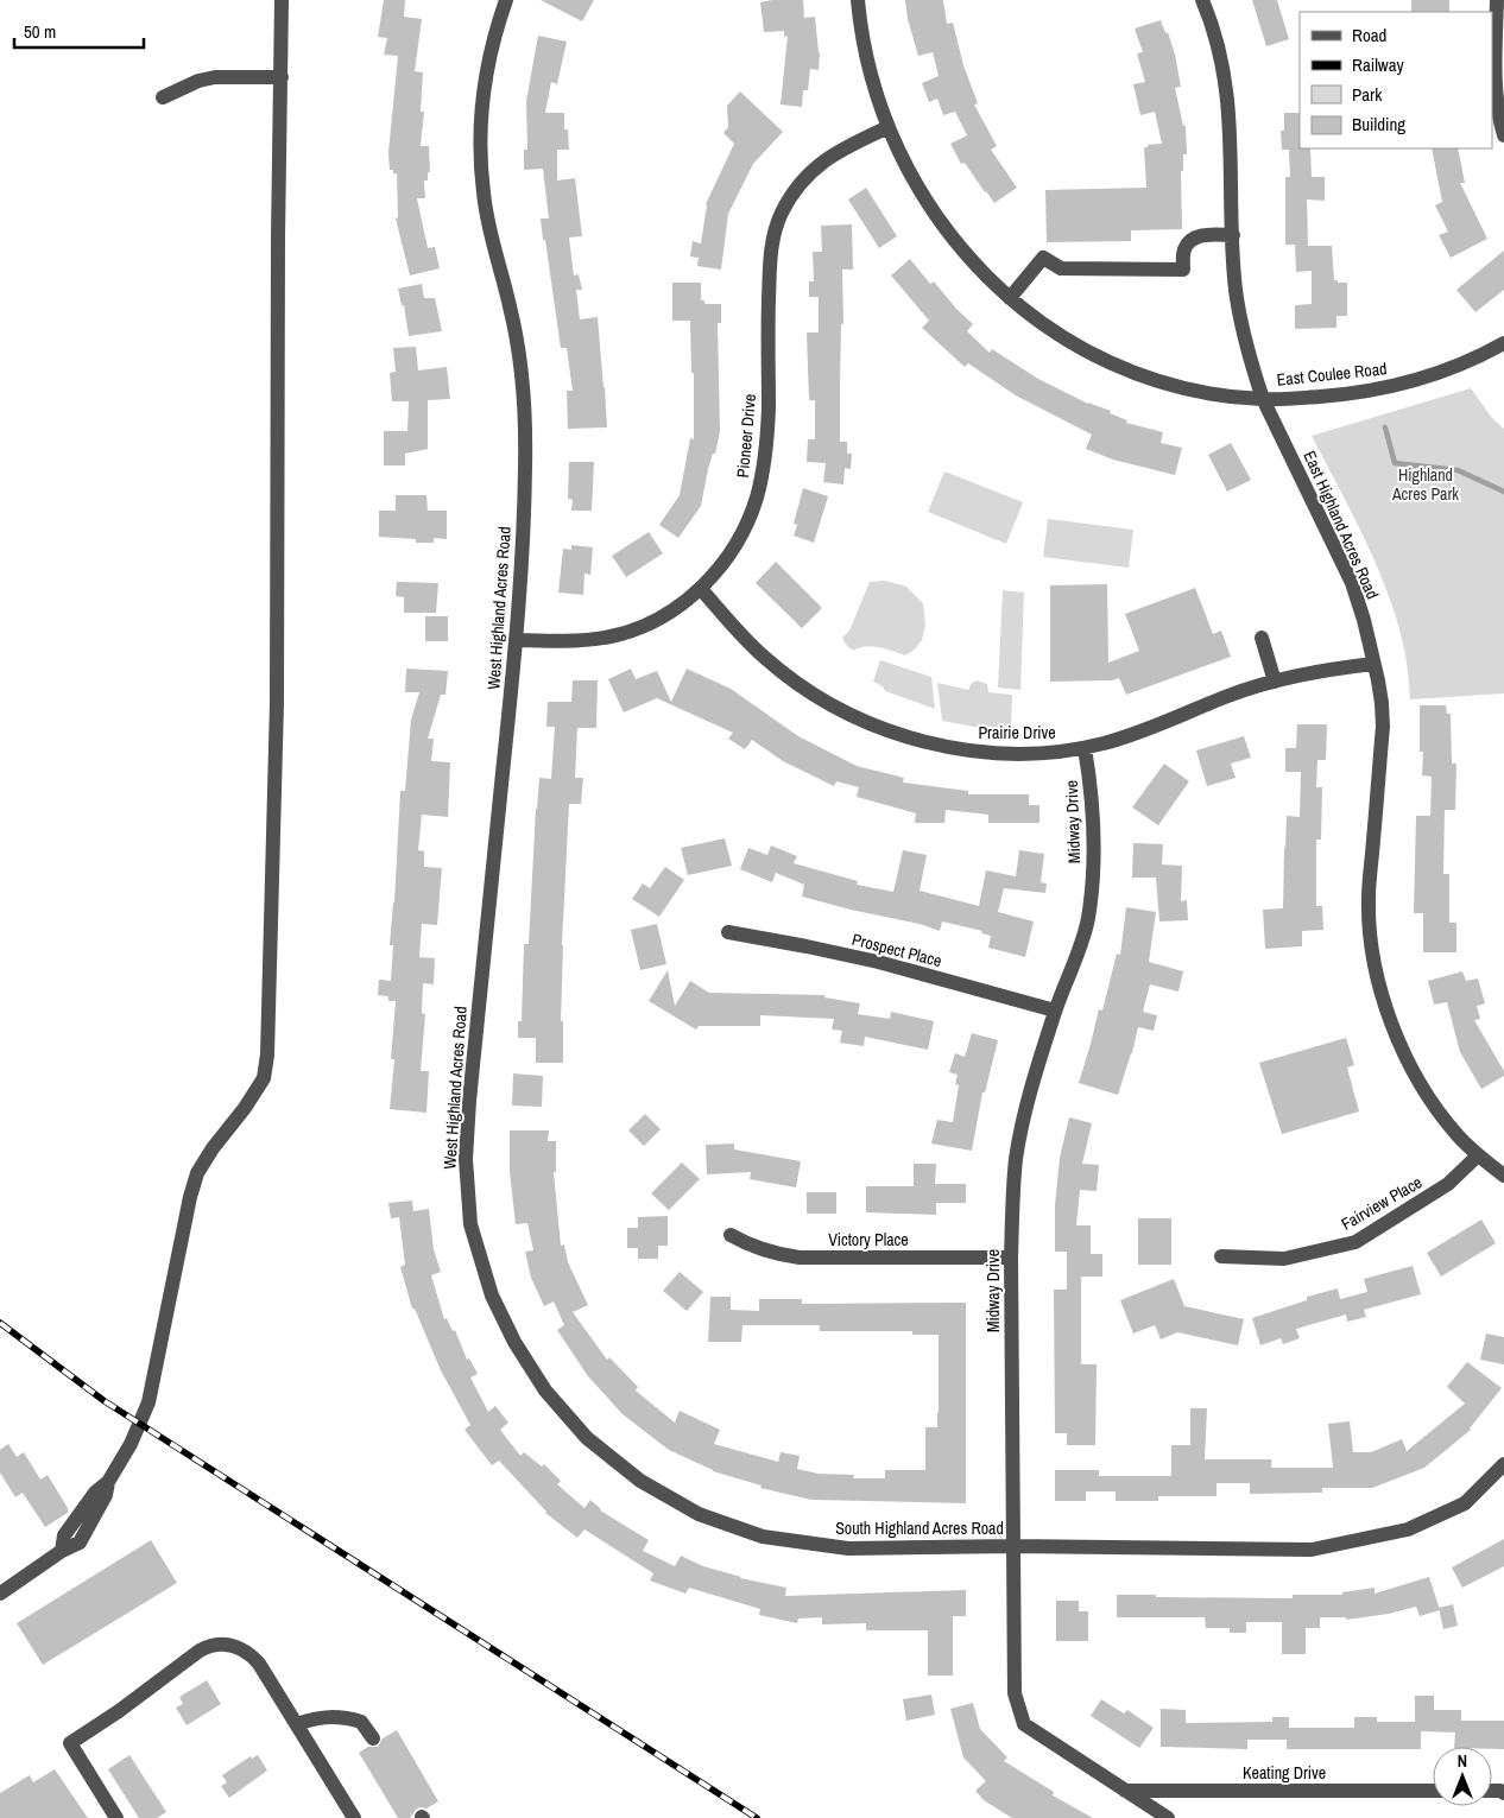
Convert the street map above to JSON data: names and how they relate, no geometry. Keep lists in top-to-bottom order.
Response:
{
  "streets": {
    "street": [
      "East Coulee Road",
      "Pioneer Drive",
      "East Highland Acres Road",
      "West Highland Acres Road",
      "Prairie Drive",
      "Midway Drive",
      "Prospect Place",
      "Fairview Place",
      "Victory Place",
      "South Highland Acres Road",
      "Keating Drive"
    ]
  },
  "crossings": [
    ["East Coulee Road", "Pioneer Drive"],
    ["East Coulee Road", "East Highland Acres Road"],
    ["Pioneer Drive", "West Highland Acres Road"],
    ["Pioneer Drive", "Prairie Drive"],
    ["East Highland Acres Road", "Prairie Drive"],
    ["East Highland Acres Road", "Fairview Place"],
    ["West Highland Acres Road", "South Highland Acres Road"],
    ["Prairie Drive", "Midway Drive"],
    ["Midway Drive", "Prospect Place"],
    ["Midway Drive", "Victory Place"],
    ["Midway Drive", "South Highland Acres Road"],
    ["Midway Drive", "Keating Drive"]
  ],
  "parks": ["Highland Acres Park"],
  "legend": [
    "Road",
    "Railway",
    "Park",
    "Building"
  ],
  "scale_bar": "50 m",
  "north": "top"
}
